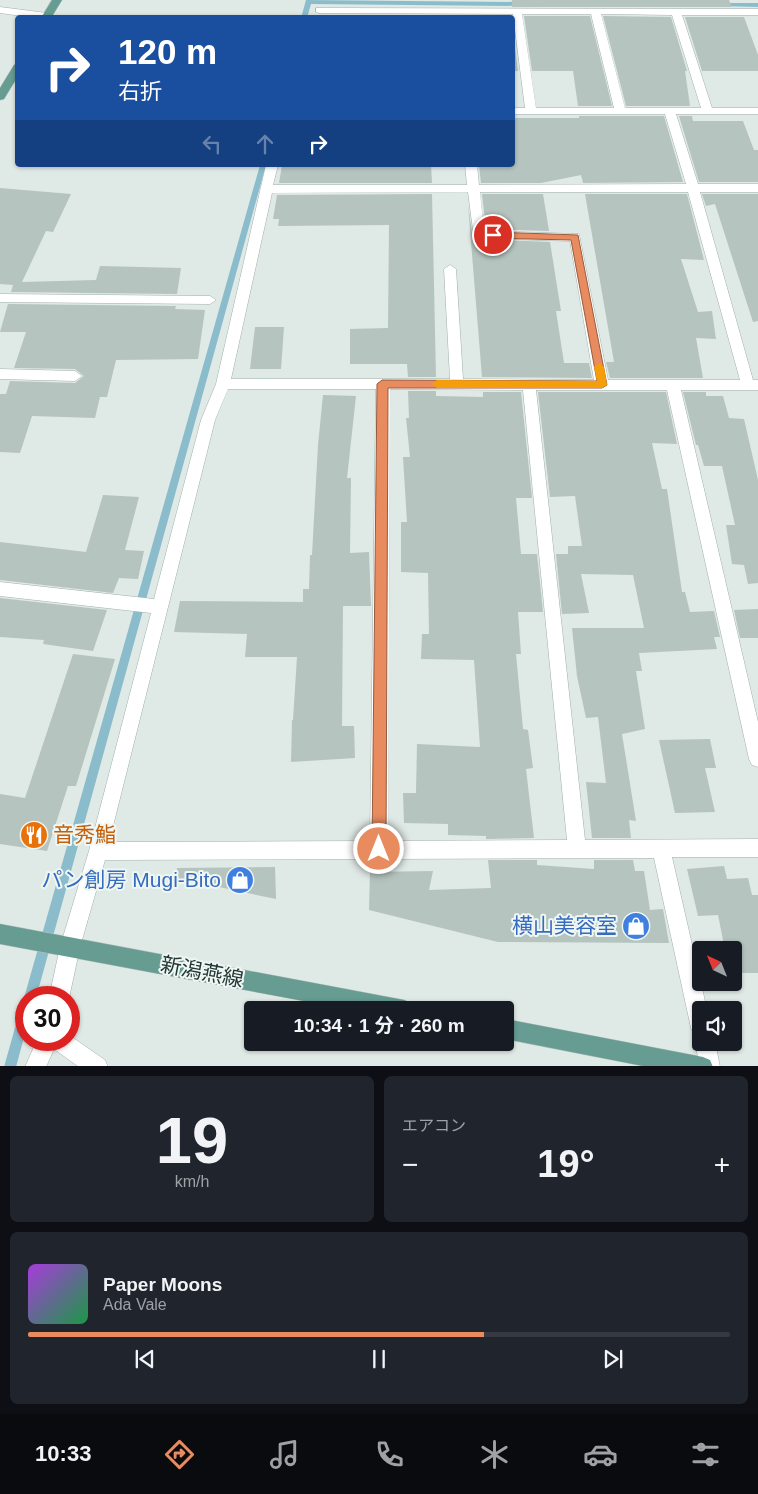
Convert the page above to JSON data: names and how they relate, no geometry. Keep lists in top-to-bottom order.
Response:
{
  "streets": {
    "main road": ["新潟燕線"]
  },
  "places": {
    "restaurant": ["音秀鮨"],
    "shop": ["パン創房 Mugi-Bito", "横山美容室"]
  },
  "north": "top left",
  "page": {
    "turn": ["120 m", "右折"],
    "limit": "30",
    "trip": "10:34 · 1 分 · 260 m",
    "tile": [
      ["19", "km/h"],
      "エアコン"
    ],
    "heat": ["−", "19°", "+"],
    "song": ["Paper Moons", "Ada Vale"],
    "tabs": "10:33"
  }
}
